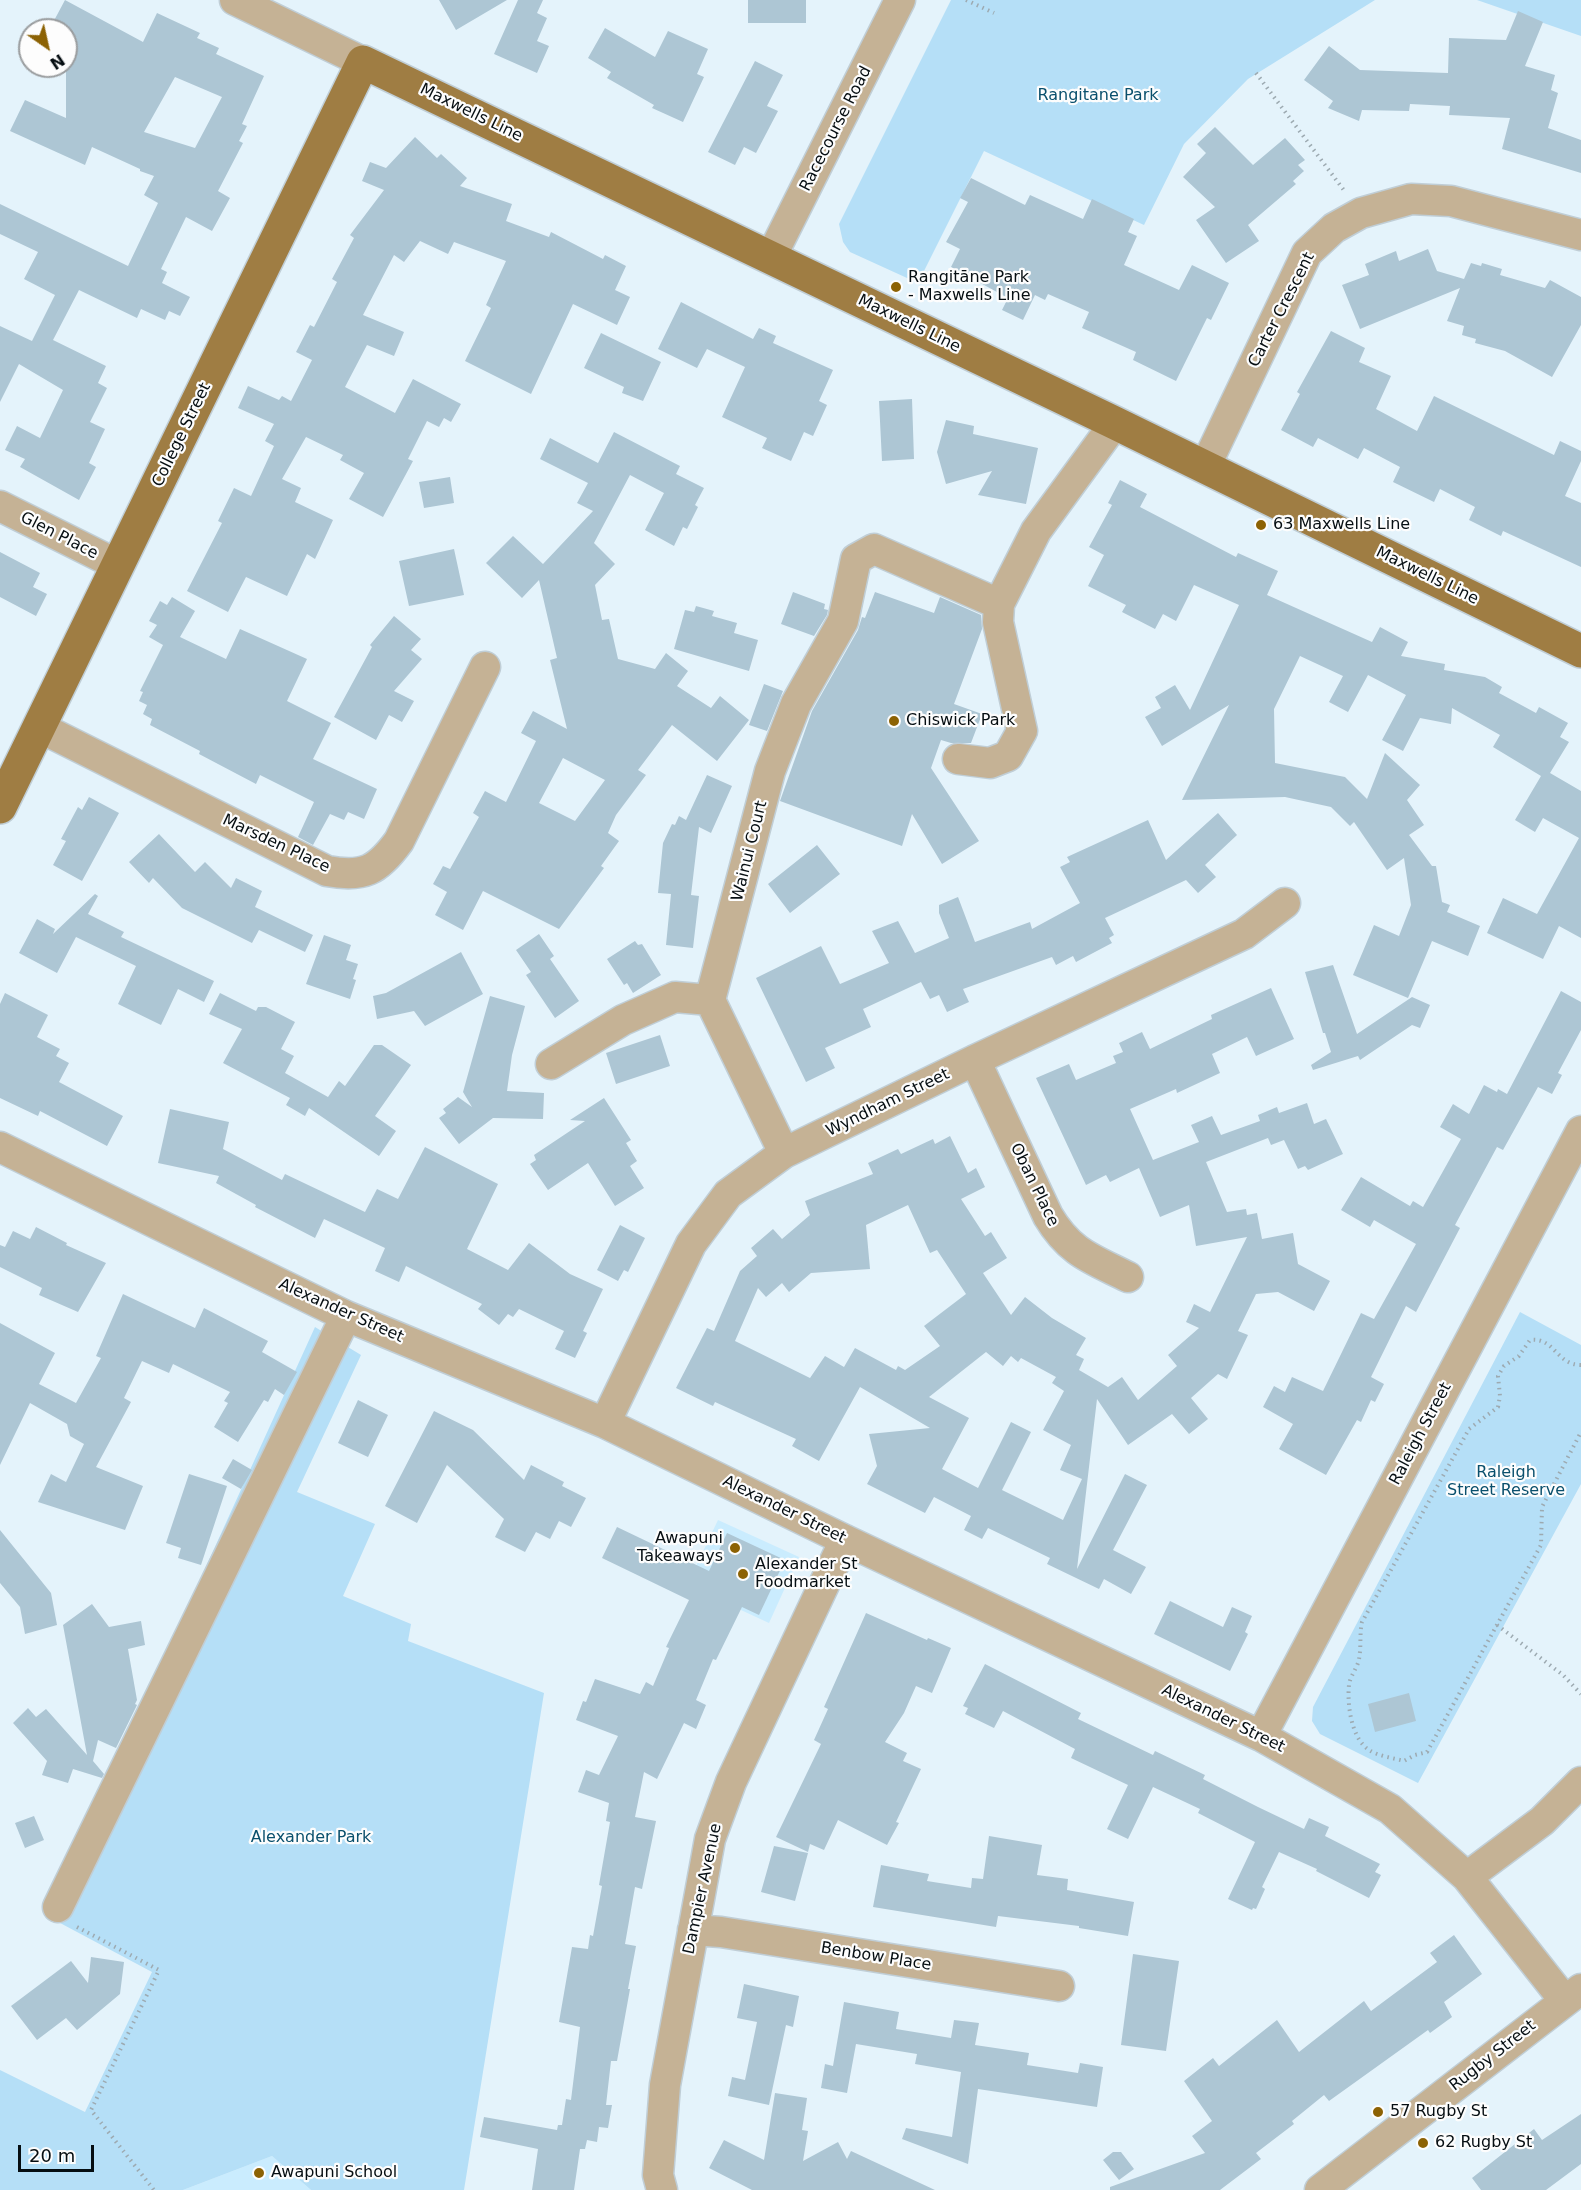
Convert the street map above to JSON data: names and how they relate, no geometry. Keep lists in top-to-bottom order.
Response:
{
  "streets": {
    "main road": ["Maxwells Line", "College Street"],
    "street": [
      "Racecourse Road",
      "Carter Crescent",
      "Glen Place",
      "Marsden Place",
      "Wainui Court",
      "Wyndham Street",
      "Oban Place",
      "Alexander Street",
      "Raleigh Street",
      "Dampier Avenue",
      "Benbow Place",
      "Rugby Street"
    ]
  },
  "crossings": [
    ["Maxwells Line", "Racecourse Road"],
    ["Maxwells Line", "Carter Crescent"],
    ["Maxwells Line", "College Street"],
    ["College Street", "Glen Place"],
    ["College Street", "Marsden Place"],
    ["Wyndham Street", "Oban Place"],
    ["Wyndham Street", "Alexander Street"],
    ["Alexander Street", "Raleigh Street"],
    ["Alexander Street", "Dampier Avenue"],
    ["Alexander Street", "Rugby Street"],
    ["Dampier Avenue", "Benbow Place"]
  ],
  "parks": ["Rangitane Park", "Raleigh Street Reserve", "Alexander Park"],
  "places": [
    "Rangitāne Park - Maxwells Line",
    "63 Maxwells Line",
    "Chiswick Park",
    "Awapuni Takeaways",
    "Alexander St Foodmarket",
    "57 Rugby St",
    "62 Rugby St",
    "Awapuni School"
  ],
  "scale_bar": "20 m",
  "north": "bottom right"
}
